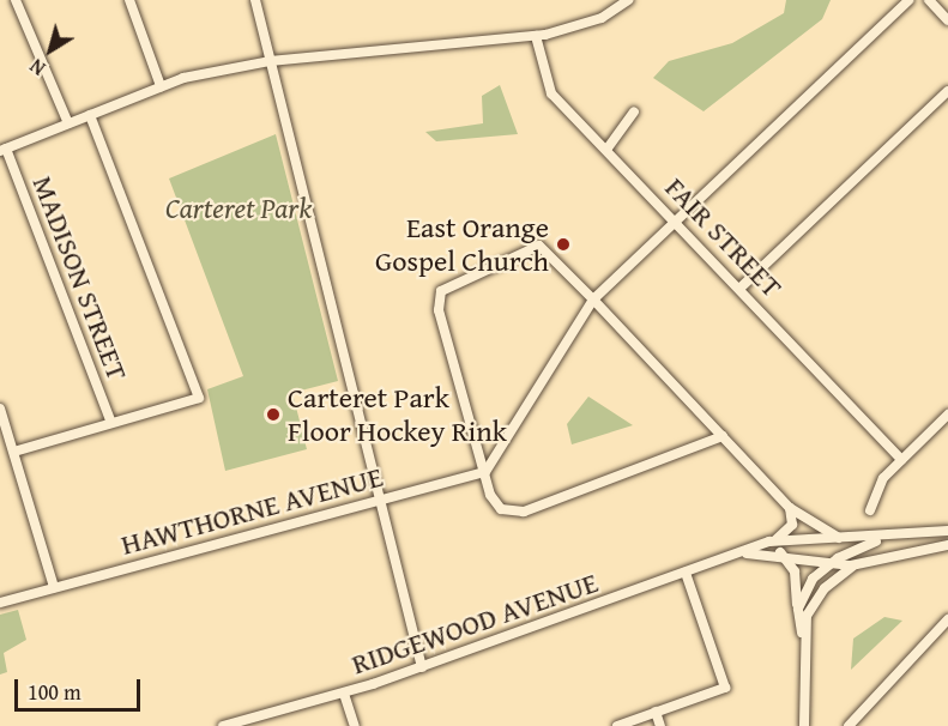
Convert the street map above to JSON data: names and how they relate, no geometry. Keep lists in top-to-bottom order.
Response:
{
  "streets": {
    "street": [
      "FAIR STREET",
      "MADISON STREET",
      "HAWTHORNE AVENUE",
      "RIDGEWOOD AVENUE"
    ]
  },
  "parks": ["Carteret Park"],
  "places": ["East Orange Gospel Church", "Carteret Park Floor Hockey Rink"],
  "scale_bar": "100 m",
  "north": "bottom left"
}
